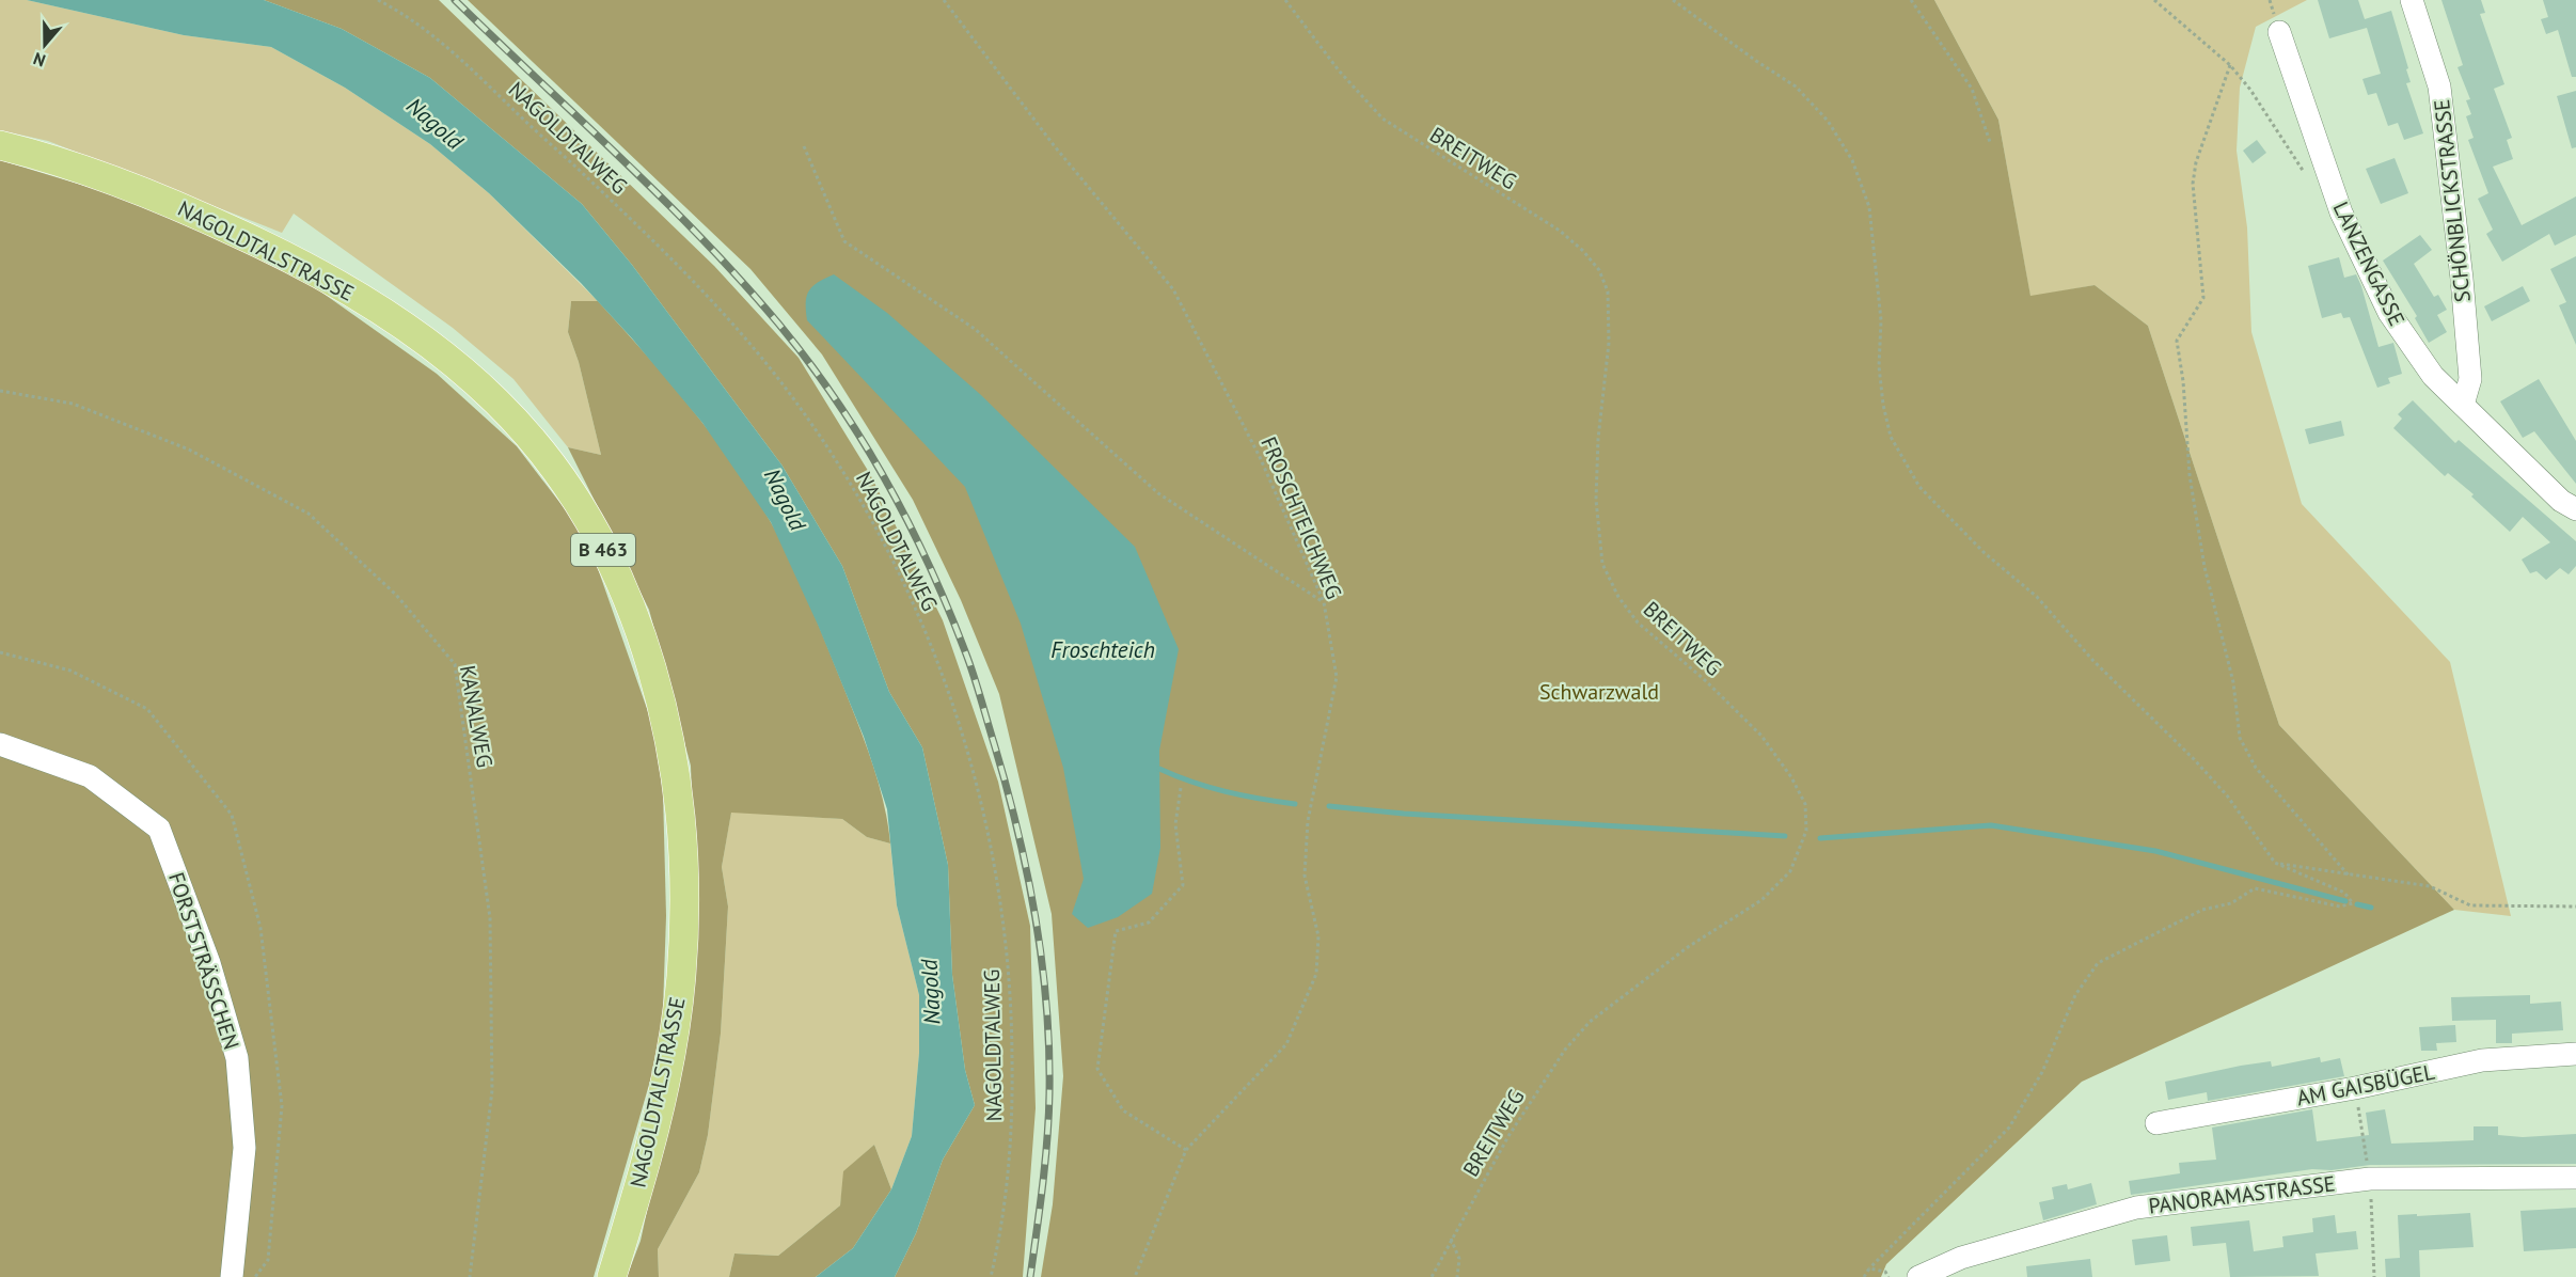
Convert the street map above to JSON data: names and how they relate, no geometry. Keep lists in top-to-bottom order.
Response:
{
  "streets": {
    "main road": ["NAGOLDTALSTRASSE", "B 463"],
    "street": [
      "SCHÖNBLICKSTRASSE",
      "LANZENGASSE",
      "FORSTSTRÄSSCHEN",
      "AM GAISBÜGEL",
      "PANORAMASTRASSE"
    ],
    "path": [
      "NAGOLDTALWEG",
      "BREITWEG",
      "FROSCHTEICHWEG",
      "KANALWEG"
    ]
  },
  "crossings": [
    ["SCHÖNBLICKSTRASSE", "LANZENGASSE"]
  ],
  "water": ["Nagold", "Froschteich"],
  "parks": ["Schwarzwald"],
  "north": "bottom"
}
